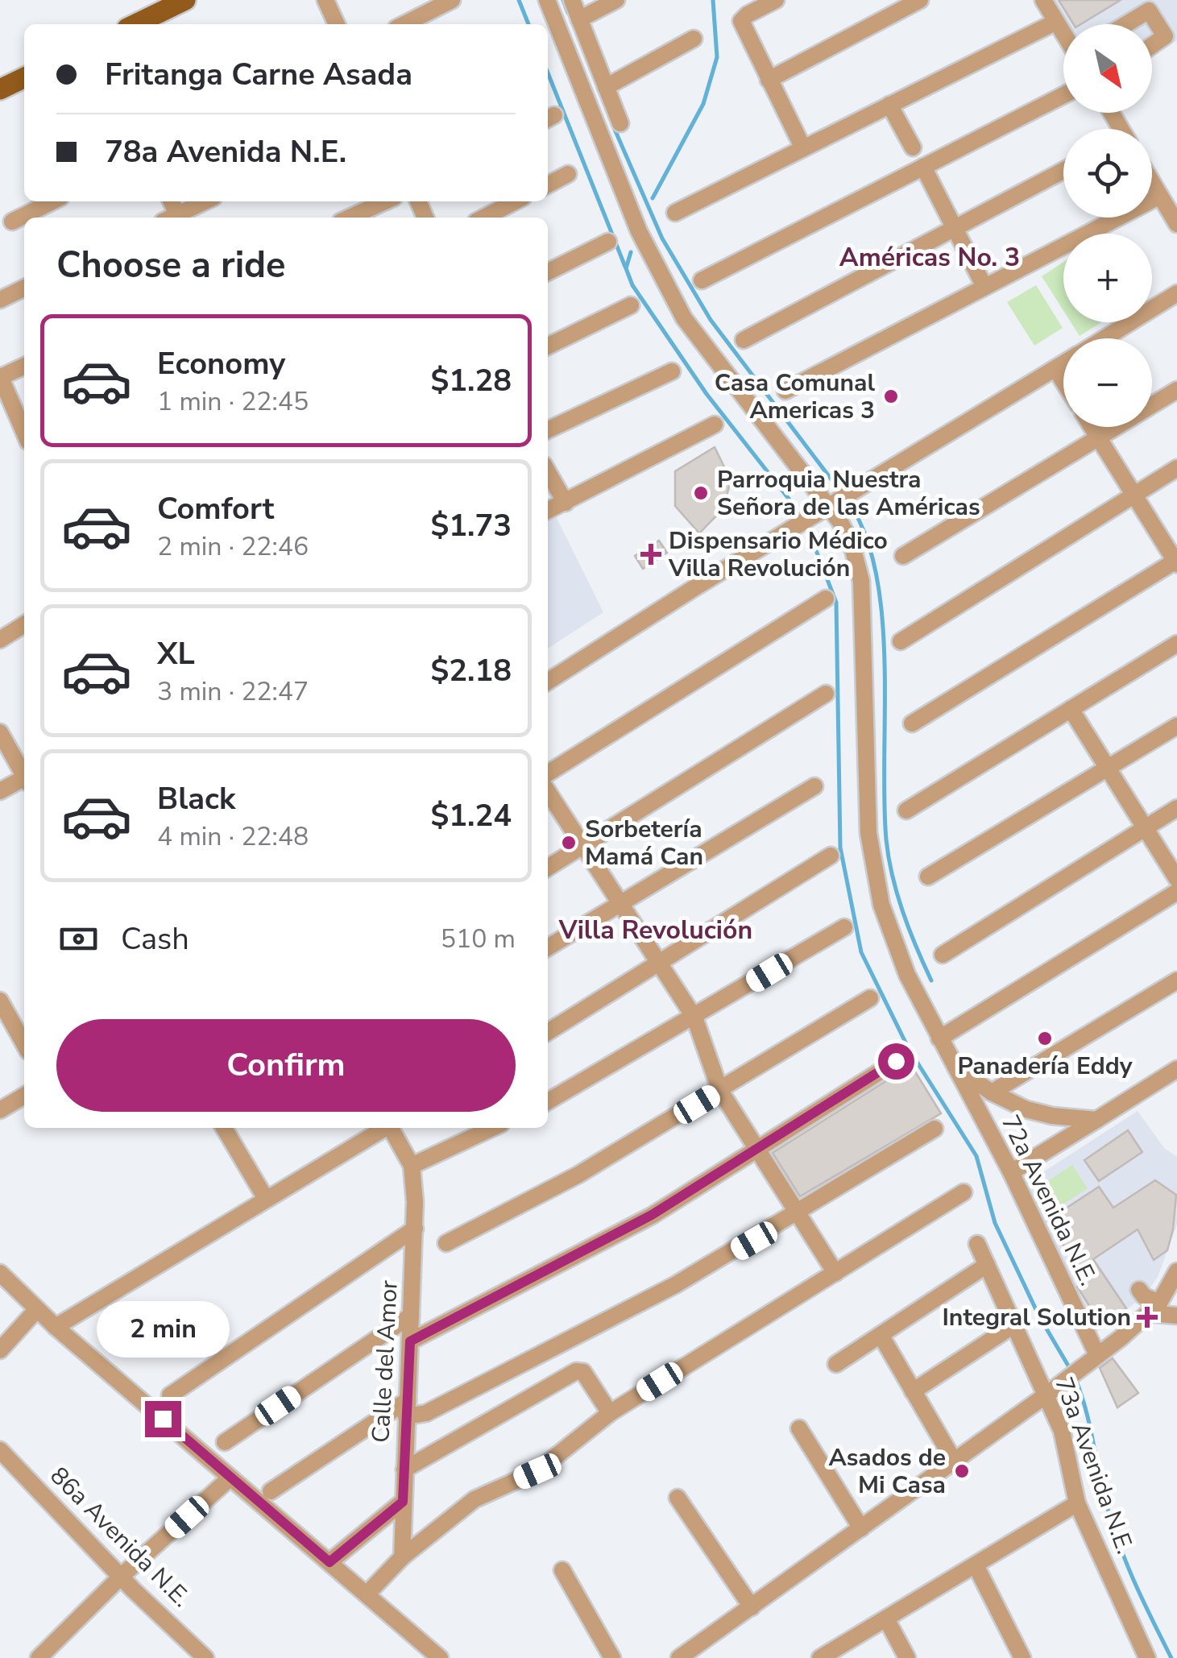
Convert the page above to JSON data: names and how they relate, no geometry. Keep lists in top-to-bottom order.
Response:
{
  "streets": {
    "street": [
      "72a Avenida N.E.",
      "Calle del Amor",
      "73a Avenida N.E.",
      "86a Avenida N.E."
    ]
  },
  "districts": ["Américas No. 3", "Villa Revolución"],
  "places": {
    "other": [
      "Casa Comunal Americas 3",
      "Parroquia Nuestra Señora de las Américas",
      "Sorbetería Mamá Can",
      "Panadería Eddy",
      "Asados de Mi Casa"
    ],
    "health": ["Dispensario Médico Villa Revolución", "Integral Solution"]
  },
  "north": "bottom right",
  "page": {
    "map_buttons": ["+", "−"],
    "banner": ["Fritanga Carne Asada", "78a Avenida N.E."],
    "heading": "Choose a ride",
    "list": [
      {
        "name": "Economy",
        "note": "1 min · 22:45",
        "value": "$1.28"
      },
      {
        "name": "Comfort",
        "note": "2 min · 22:46",
        "value": "$1.73"
      },
      {
        "name": "XL",
        "note": "3 min · 22:47",
        "value": "$2.18"
      },
      {
        "name": "Black",
        "note": "4 min · 22:48",
        "value": "$1.24"
      }
    ],
    "pay": ["Cash", "510 m"],
    "buttons": "Confirm",
    "bubble": "2 min"
  }
}
